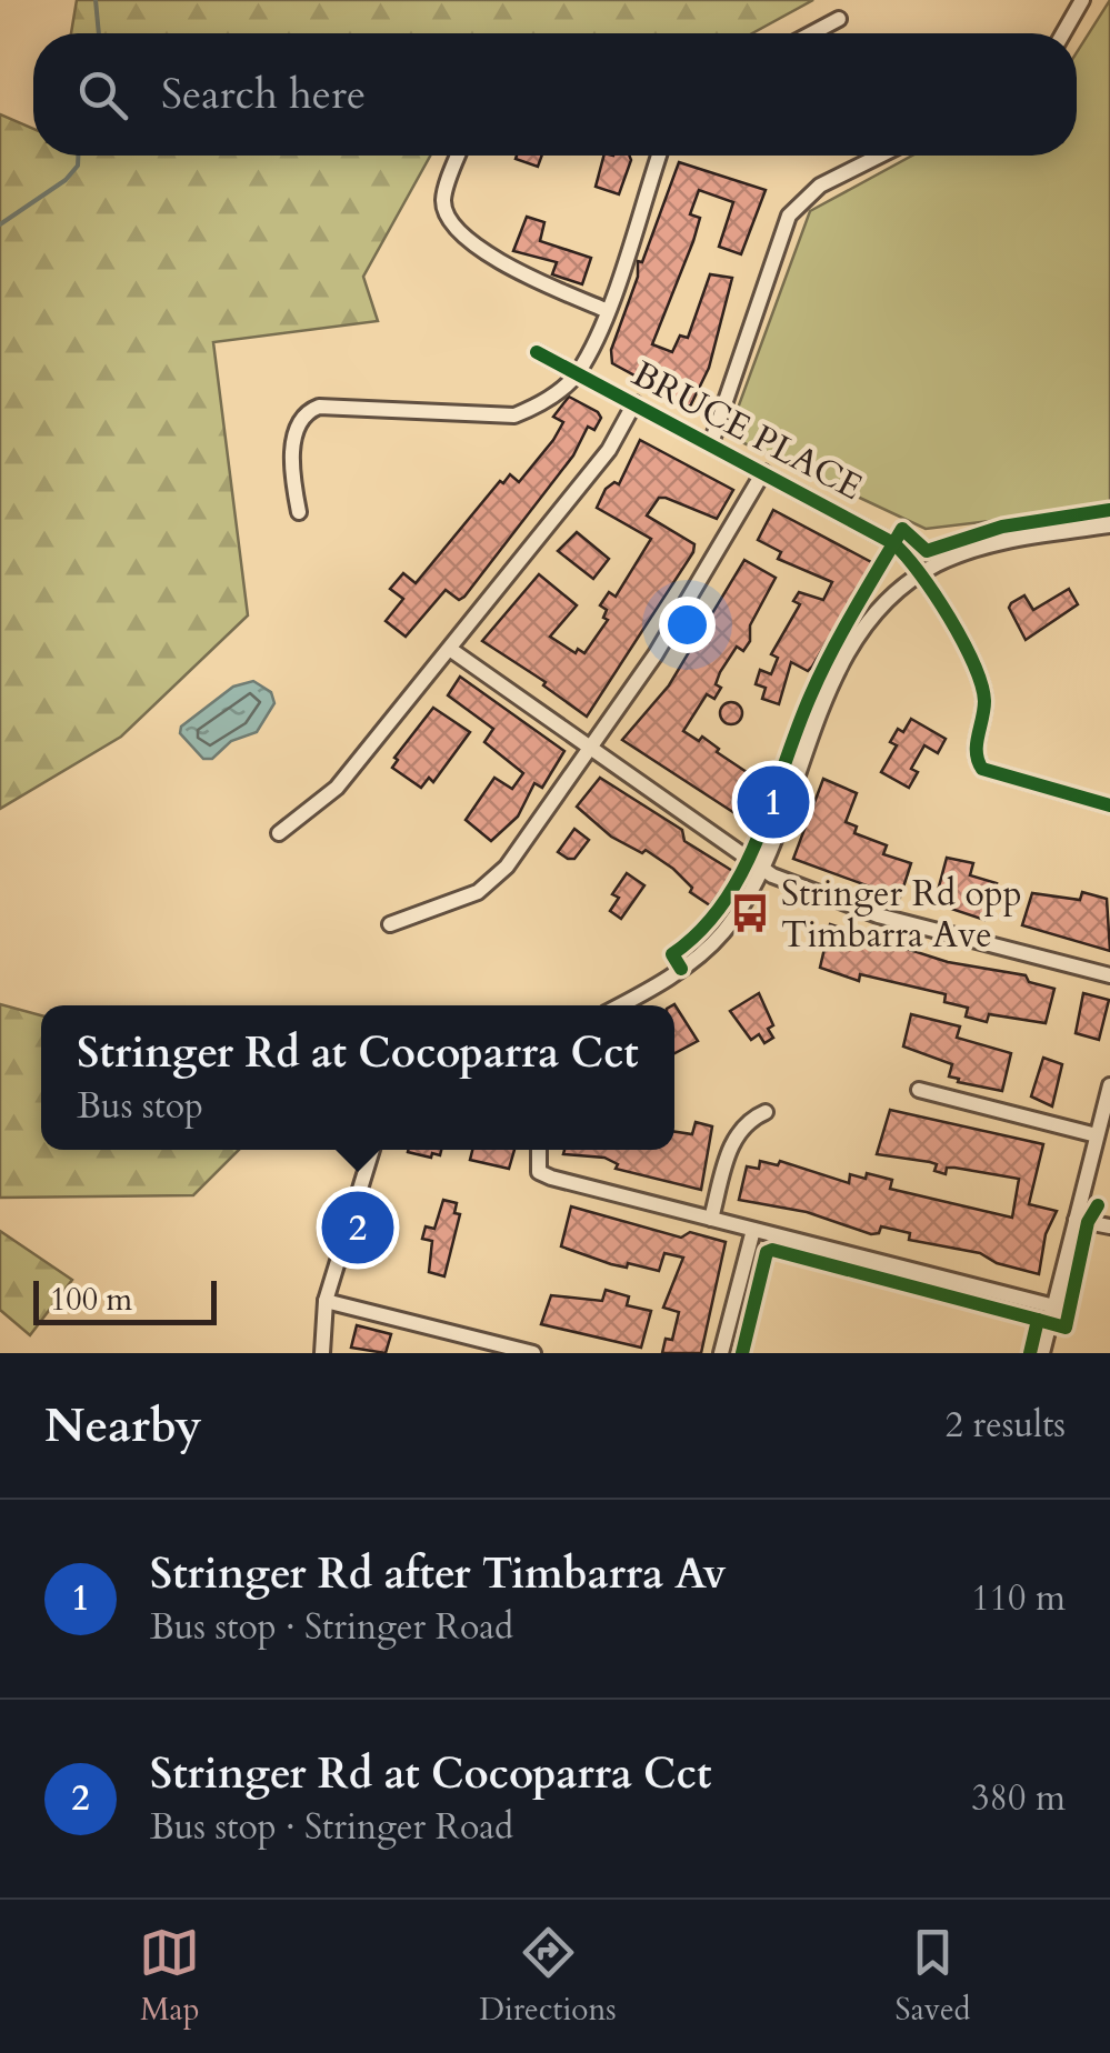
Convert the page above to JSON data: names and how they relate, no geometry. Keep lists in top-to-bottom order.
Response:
{
  "streets": {
    "street": ["BRUCE PLACE"]
  },
  "places": {
    "bus stop": ["Stringer Rd opp Timbarra Ave"]
  },
  "scale_bar": "100 m",
  "page": {
    "search": "Search here",
    "pins": ["1", "2"],
    "popup": ["Stringer Rd at Cocoparra Cct", "Bus stop"],
    "scale": "100 m",
    "heading": ["Nearby", "2 results"],
    "list": [
      {
        "mark": "1",
        "name": "Stringer Rd after Timbarra Av",
        "note": "Bus stop · Stringer Road",
        "value": "110 m"
      },
      {
        "mark": "2",
        "name": "Stringer Rd at Cocoparra Cct",
        "note": "Bus stop · Stringer Road",
        "value": "380 m"
      }
    ],
    "nav": ["Map", "Directions", "Saved"]
  }
}
